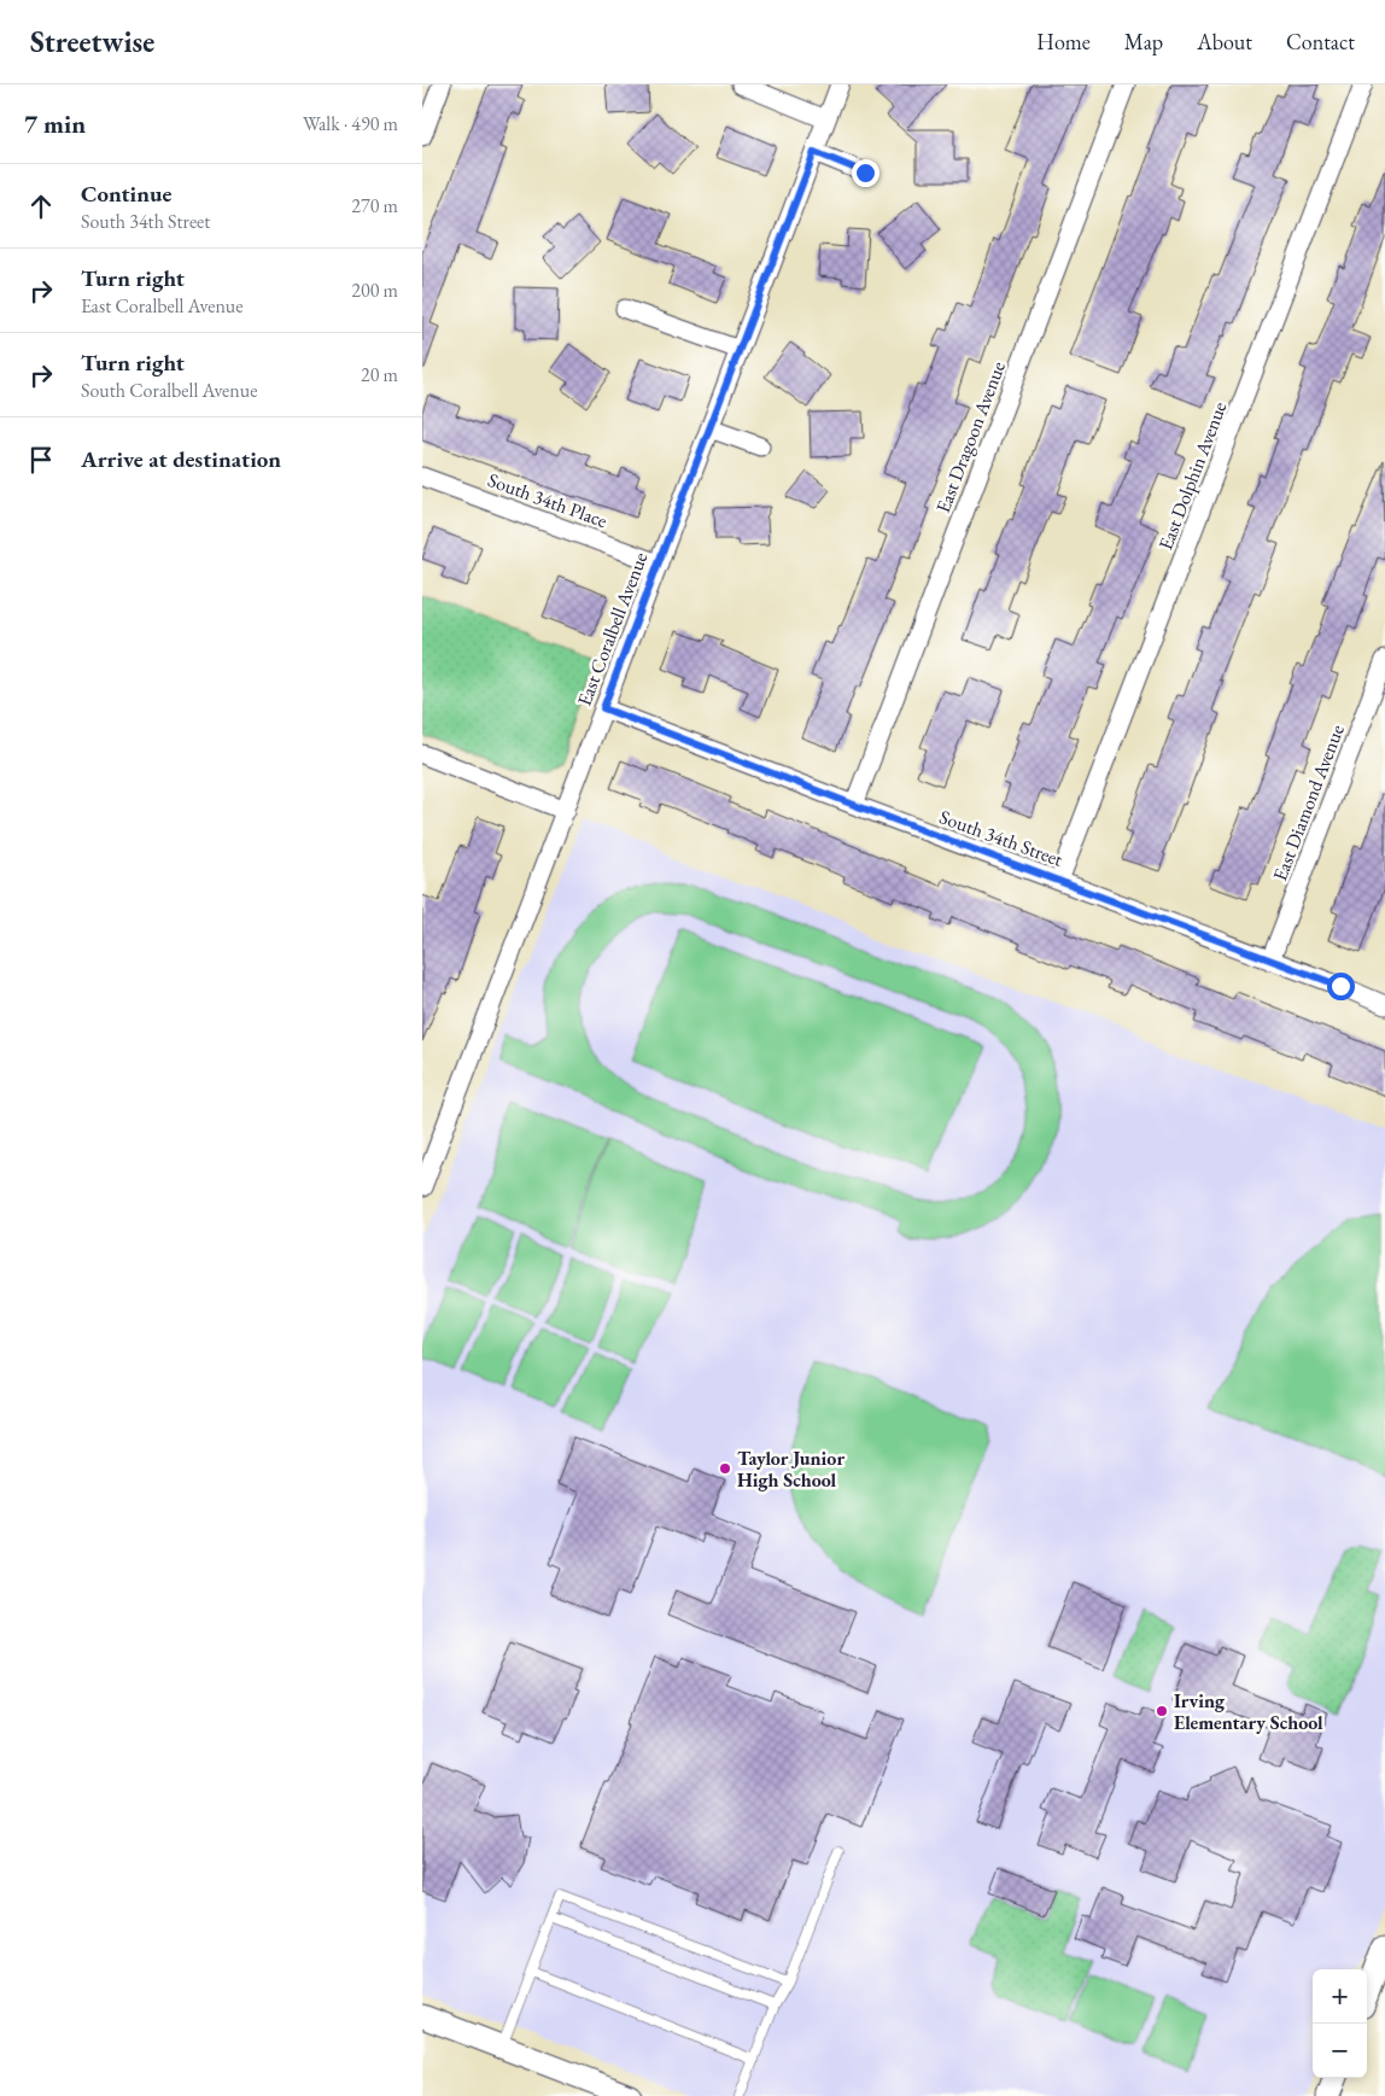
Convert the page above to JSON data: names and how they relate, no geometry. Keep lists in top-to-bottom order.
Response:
{
  "streets": {
    "street": [
      "East Dragoon Avenue",
      "East Dolphin Avenue",
      "South 34th Place",
      "East Coralbell Avenue",
      "East Diamond Avenue",
      "South 34th Street"
    ]
  },
  "crossings": [
    ["East Dragoon Avenue", "South 34th Street"],
    ["East Dolphin Avenue", "South 34th Street"],
    ["South 34th Place", "East Coralbell Avenue"],
    ["East Coralbell Avenue", "South 34th Street"],
    ["East Diamond Avenue", "South 34th Street"]
  ],
  "places": ["Taylor Junior High School", "Irving Elementary School"],
  "page": {
    "header": "Streetwise",
    "nav": [
      "Home",
      "Map",
      "About",
      "Contact"
    ],
    "heading": ["7 min", "Walk · 490 m"],
    "list": [
      ["Continue", "South 34th Street", "270 m"],
      ["Turn right", "East Coralbell Avenue", "200 m"],
      ["Turn right", "South Coralbell Avenue", "20 m"],
      "Arrive at destination"
    ],
    "map_buttons": ["+", "−"]
  }
}
